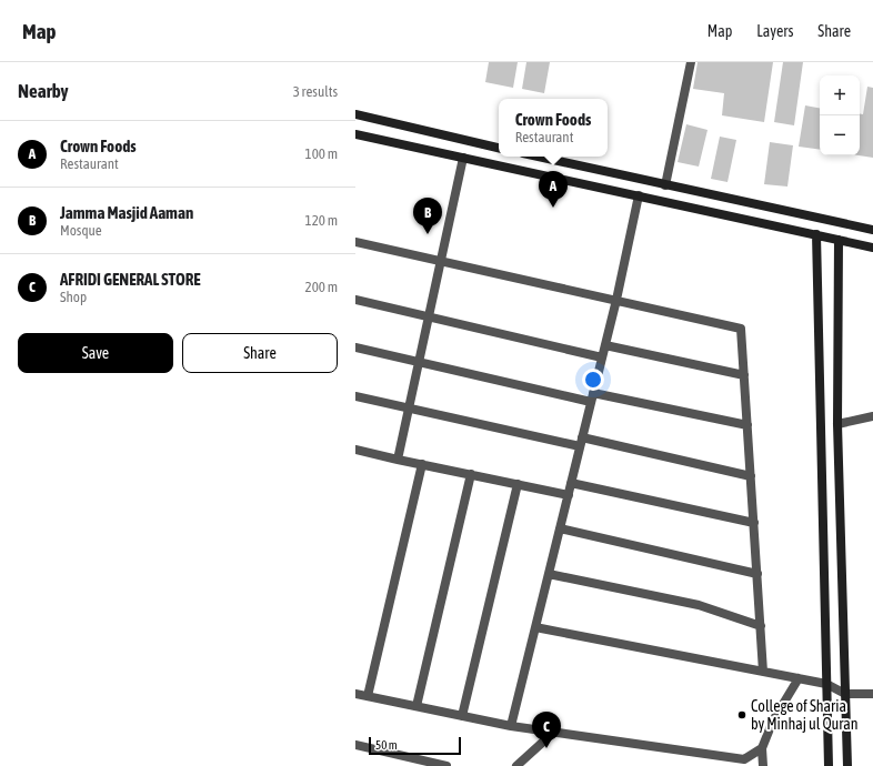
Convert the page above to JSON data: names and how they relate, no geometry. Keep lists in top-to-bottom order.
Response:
{
  "places": ["College of Sharia by Minhaj ul Quran"],
  "scale_bar": "50 m",
  "page": {
    "header": "Map",
    "nav": ["Map", "Layers", "Share"],
    "heading": ["Nearby", "3 results"],
    "map_buttons": ["+", "−"],
    "popup": ["Crown Foods", "Restaurant"],
    "list": [
      {
        "mark": "A",
        "name": "Crown Foods",
        "note": "Restaurant",
        "value": "100 m"
      },
      {
        "mark": "B",
        "name": "Jamma Masjid Aaman",
        "note": "Mosque",
        "value": "120 m"
      },
      {
        "mark": "C",
        "name": "AFRIDI GENERAL STORE",
        "note": "Shop",
        "value": "200 m"
      }
    ],
    "pins": ["A", "B", "C"],
    "buttons": ["Save", "Share"],
    "scale": "50 m"
  }
}
